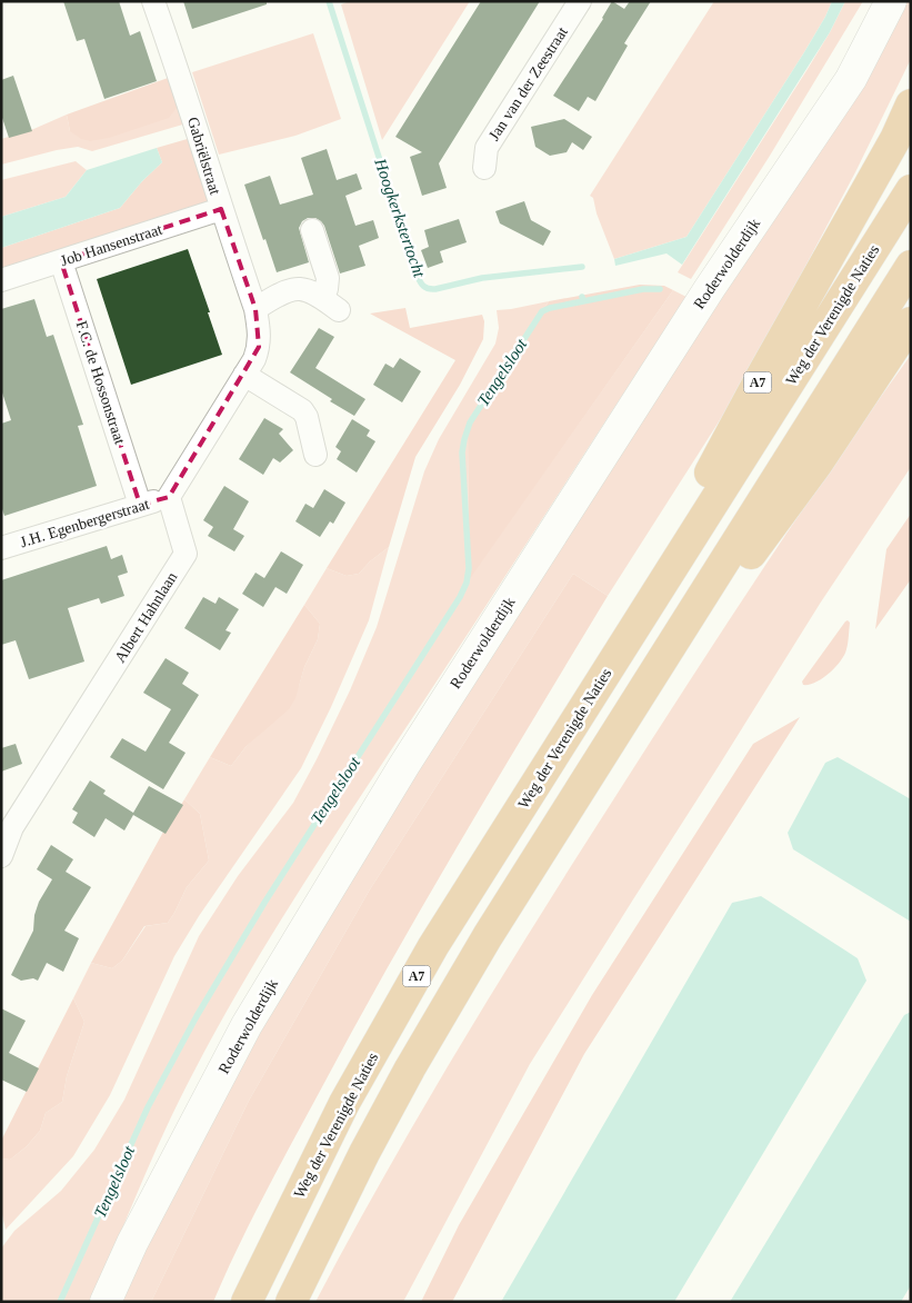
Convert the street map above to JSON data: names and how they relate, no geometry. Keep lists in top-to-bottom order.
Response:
{
  "streets": {
    "highway": ["Weg der Verenigde Naties", "A7"],
    "street": [
      "Jan van der Zeestraat",
      "Gabriëlstraat",
      "Job Hansenstraat",
      "Roderwolderdijk",
      "F.C. de Hossonstraat",
      "J.H. Egenbergerstraat",
      "Albert Hahnlaan"
    ]
  },
  "crossings": [
    ["Gabriëlstraat", "Job Hansenstraat"],
    ["Job Hansenstraat", "F.C. de Hossonstraat"],
    ["Weg der Verenigde Naties", "A7"],
    ["F.C. de Hossonstraat", "J.H. Egenbergerstraat"],
    ["J.H. Egenbergerstraat", "Albert Hahnlaan"]
  ],
  "water": ["Hoogkerkstertocht", "Tengelsloot"]
}
